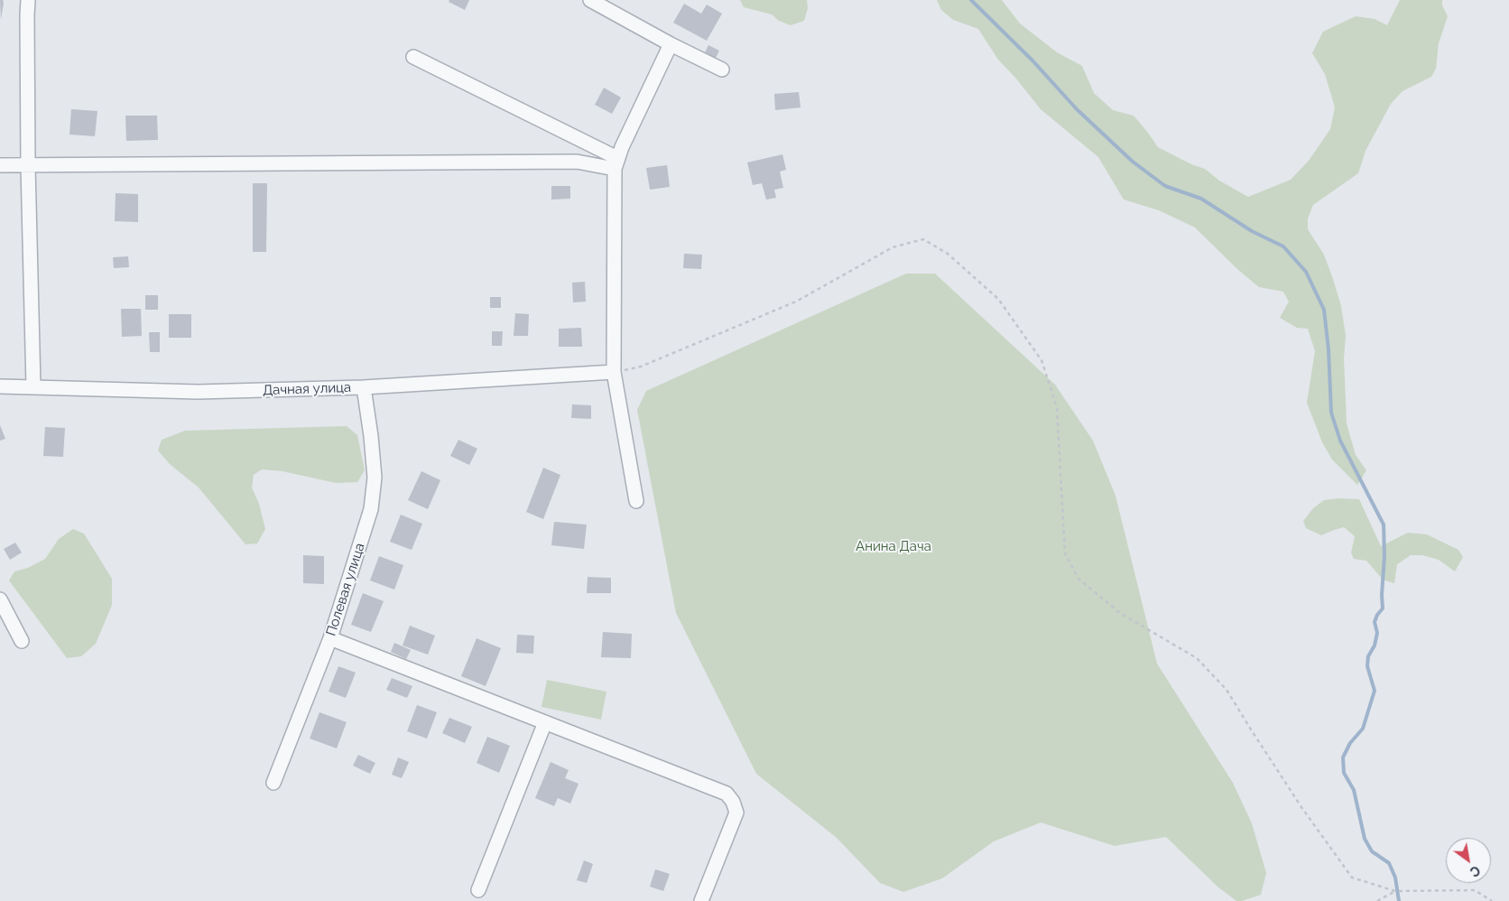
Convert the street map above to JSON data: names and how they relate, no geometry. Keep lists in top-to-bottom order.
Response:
{
  "streets": {
    "street": ["Дачная улица", "Полевая улица"]
  },
  "crossings": [
    ["Дачная улица", "Полевая улица"]
  ],
  "parks": ["Анина Дача"],
  "north": "bottom right"
}
